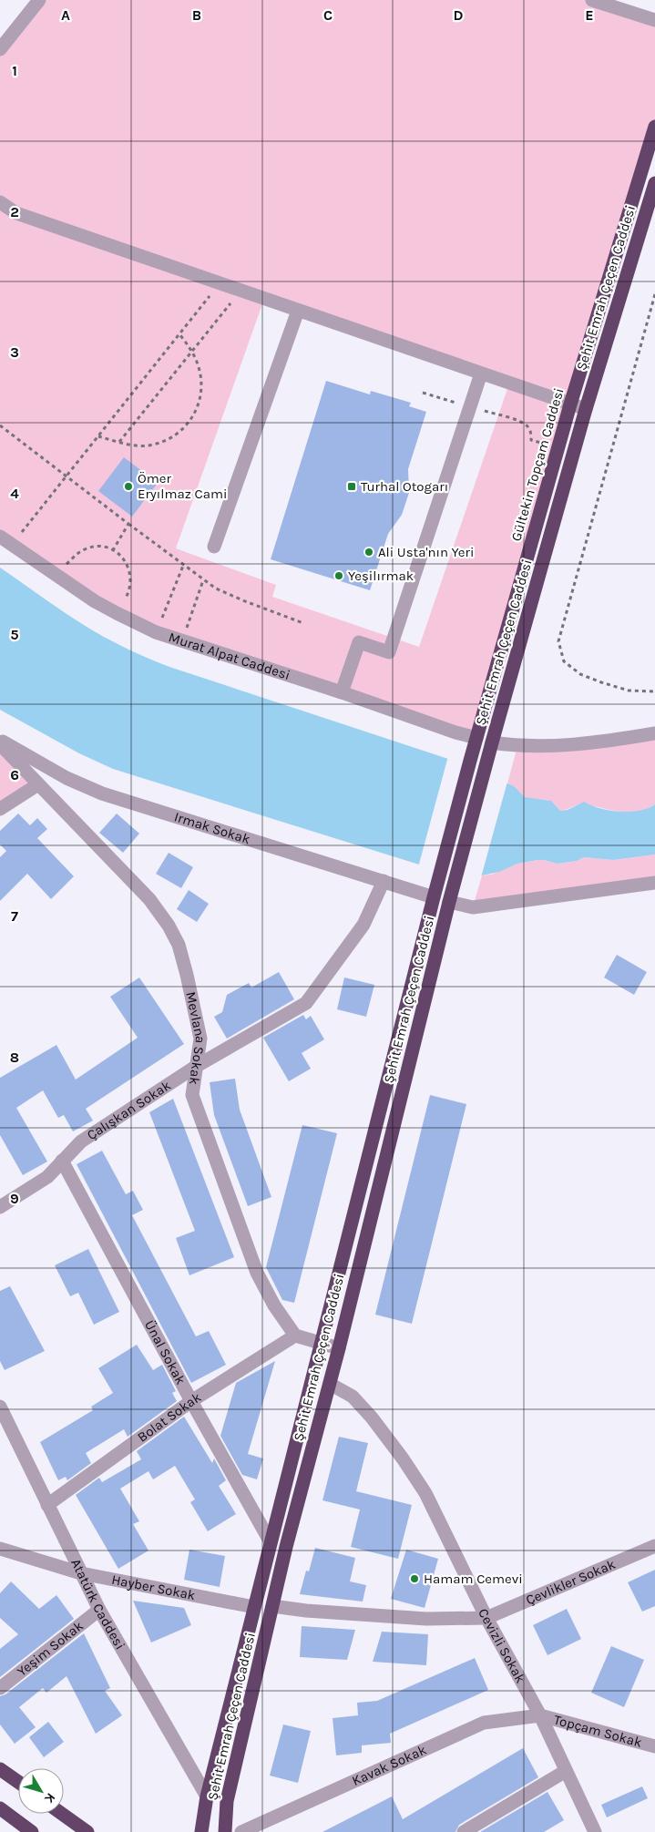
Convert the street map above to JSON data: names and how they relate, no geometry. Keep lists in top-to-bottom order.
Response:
{
  "streets": {
    "highway": ["Şehit Emrah Çeçen Caddesi", "Gültekin Topçam Caddesi"],
    "street": [
      "Murat Alpat Caddesi",
      "Irmak Sokak",
      "Mevlana Sokak",
      "Çalışkan Sokak",
      "Ünal Sokak",
      "Bolat Sokak",
      "Çevlikler Sokak",
      "Hayber Sokak",
      "Atatürk Caddesi",
      "Cevizli Sokak",
      "Yeşim Sokak",
      "Topçam Sokak",
      "Kavak Sokak"
    ]
  },
  "crossings": [
    ["Şehit Emrah Çeçen Caddesi", "Gültekin Topçam Caddesi"],
    ["Şehit Emrah Çeçen Caddesi", "Irmak Sokak"],
    ["Şehit Emrah Çeçen Caddesi", "Ünal Sokak"],
    ["Şehit Emrah Çeçen Caddesi", "Hayber Sokak"],
    ["Şehit Emrah Çeçen Caddesi", "Atatürk Caddesi"],
    ["Şehit Emrah Çeçen Caddesi", "Cevizli Sokak"],
    ["Gültekin Topçam Caddesi", "Murat Alpat Caddesi"],
    ["Irmak Sokak", "Çalışkan Sokak"],
    ["Mevlana Sokak", "Çalışkan Sokak"],
    ["Mevlana Sokak", "Bolat Sokak"],
    ["Çalışkan Sokak", "Ünal Sokak"],
    ["Ünal Sokak", "Bolat Sokak"],
    ["Bolat Sokak", "Atatürk Caddesi"],
    ["Çevlikler Sokak", "Cevizli Sokak"],
    ["Hayber Sokak", "Atatürk Caddesi"],
    ["Atatürk Caddesi", "Yeşim Sokak"],
    ["Cevizli Sokak", "Topçam Sokak"],
    ["Cevizli Sokak", "Kavak Sokak"],
    ["Topçam Sokak", "Kavak Sokak"]
  ],
  "places": {
    "other": [
      "Ömer Eryılmaz Cami",
      "Ali Usta'nın Yeri",
      "Yeşilırmak",
      "Hamam Cemevi"
    ],
    "transit": ["Turhal Otogarı"]
  },
  "north": "bottom right",
  "grid": {
    "columns": [
      "A",
      "B",
      "C",
      "D",
      "E"
    ],
    "rows": [
      "1",
      "2",
      "3",
      "4",
      "5",
      "6",
      "7",
      "8",
      "9"
    ]
  }
}
